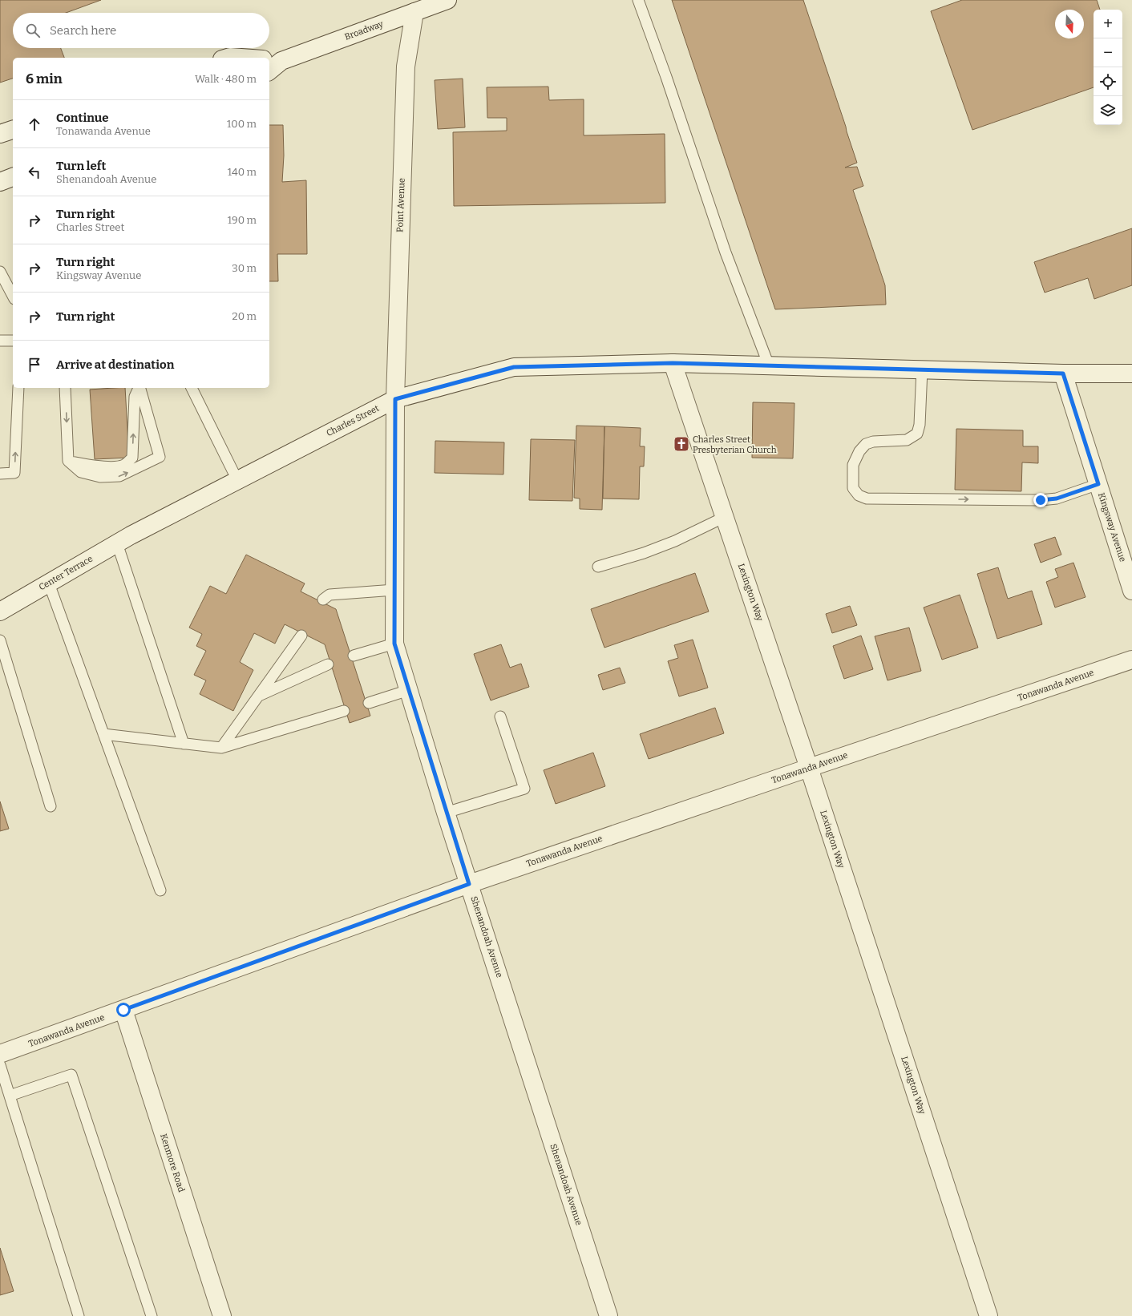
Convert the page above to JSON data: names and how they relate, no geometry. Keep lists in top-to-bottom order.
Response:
{
  "streets": {
    "street": [
      "Broadway",
      "Point Avenue",
      "Charles Street",
      "Kingsway Avenue",
      "Center Terrace",
      "Lexington Way",
      "Tonawanda Avenue",
      "Shenandoah Avenue",
      "Kenmore Road"
    ]
  },
  "crossings": [
    ["Broadway", "Point Avenue"],
    ["Point Avenue", "Charles Street"],
    ["Point Avenue", "Shenandoah Avenue"],
    ["Charles Street", "Kingsway Avenue"],
    ["Charles Street", "Center Terrace"],
    ["Charles Street", "Lexington Way"],
    ["Charles Street", "Shenandoah Avenue"],
    ["Lexington Way", "Tonawanda Avenue"],
    ["Tonawanda Avenue", "Shenandoah Avenue"],
    ["Tonawanda Avenue", "Kenmore Road"]
  ],
  "places": {
    "church": ["Charles Street Presbyterian Church"]
  },
  "north": "bottom",
  "page": {
    "map_buttons": ["+", "−"],
    "search": "Search here",
    "heading": ["6 min", "Walk · 480 m"],
    "list": [
      ["Continue", "Tonawanda Avenue", "100 m"],
      ["Turn left", "Shenandoah Avenue", "140 m"],
      ["Turn right", "Charles Street", "190 m"],
      ["Turn right", "Kingsway Avenue", "30 m"],
      ["Turn right", "20 m"],
      "Arrive at destination"
    ]
  }
}
